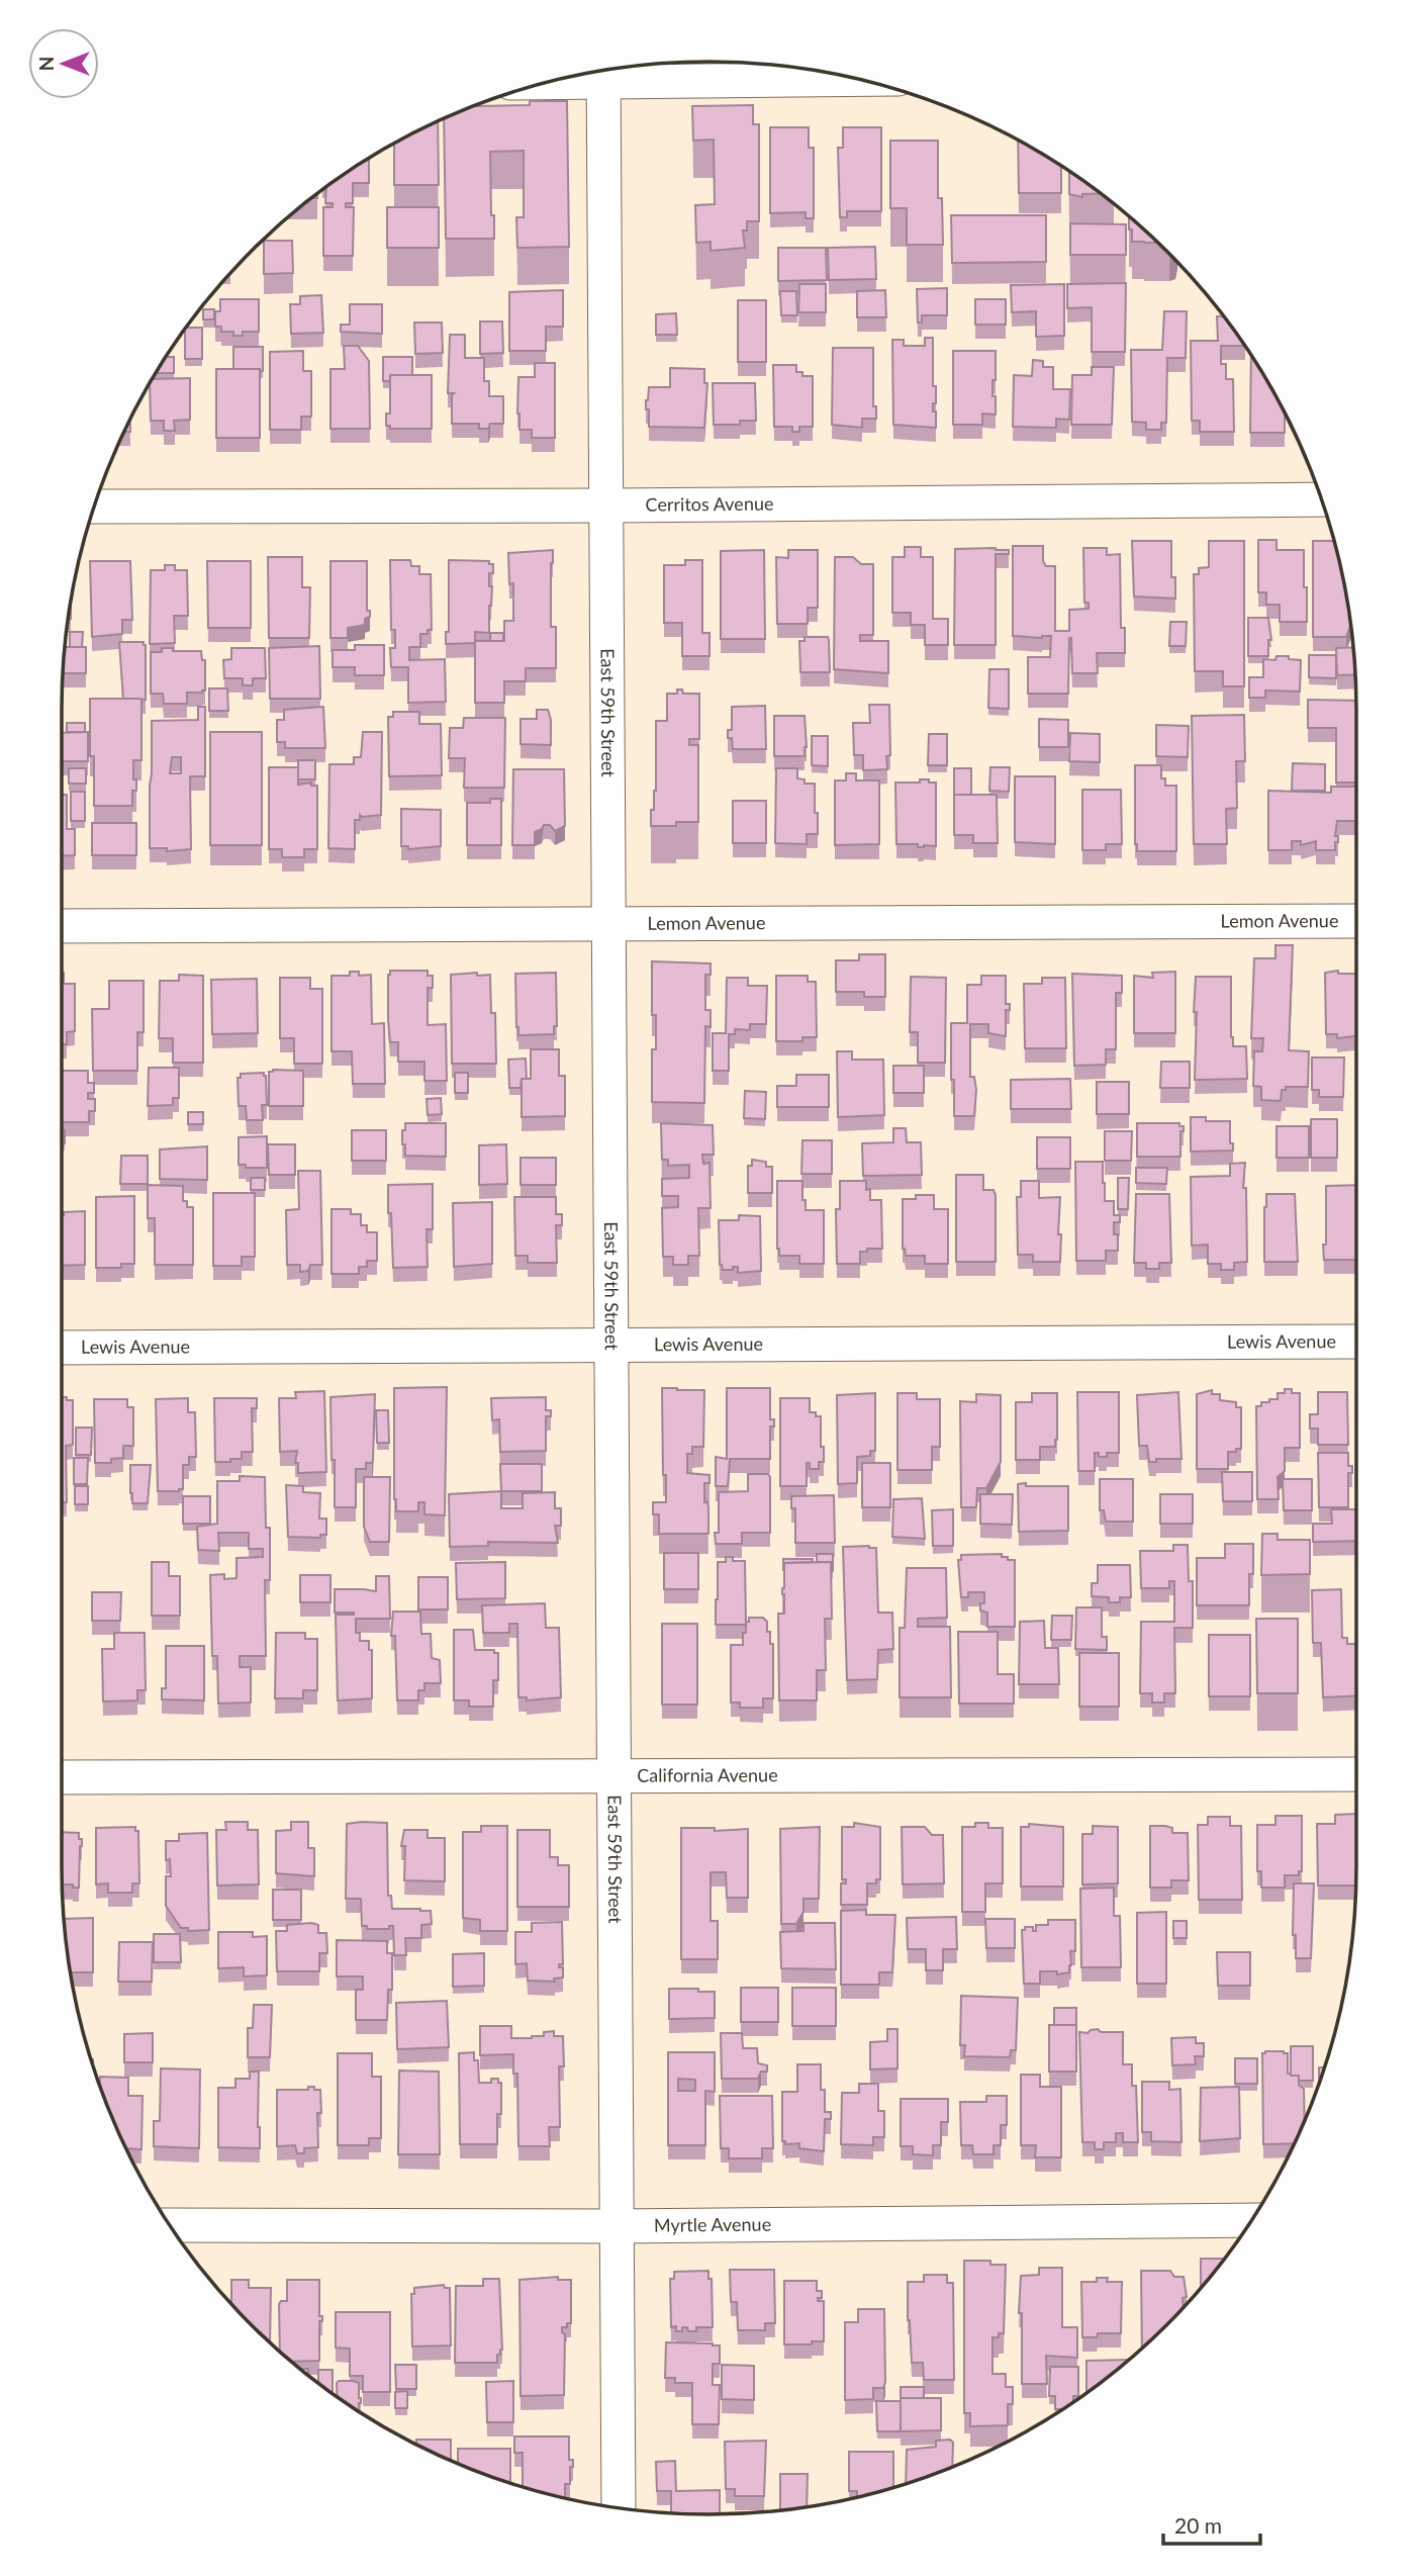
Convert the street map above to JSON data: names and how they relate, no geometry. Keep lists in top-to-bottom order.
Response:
{
  "streets": {
    "street": [
      "Cerritos Avenue",
      "East 59th Street",
      "Lemon Avenue",
      "Lewis Avenue",
      "California Avenue",
      "Myrtle Avenue"
    ]
  },
  "crossings": [
    ["Cerritos Avenue", "East 59th Street"],
    ["East 59th Street", "Lemon Avenue"],
    ["East 59th Street", "Lewis Avenue"],
    ["East 59th Street", "California Avenue"],
    ["East 59th Street", "Myrtle Avenue"]
  ],
  "scale_bar": "20 m",
  "north": "left"
}
